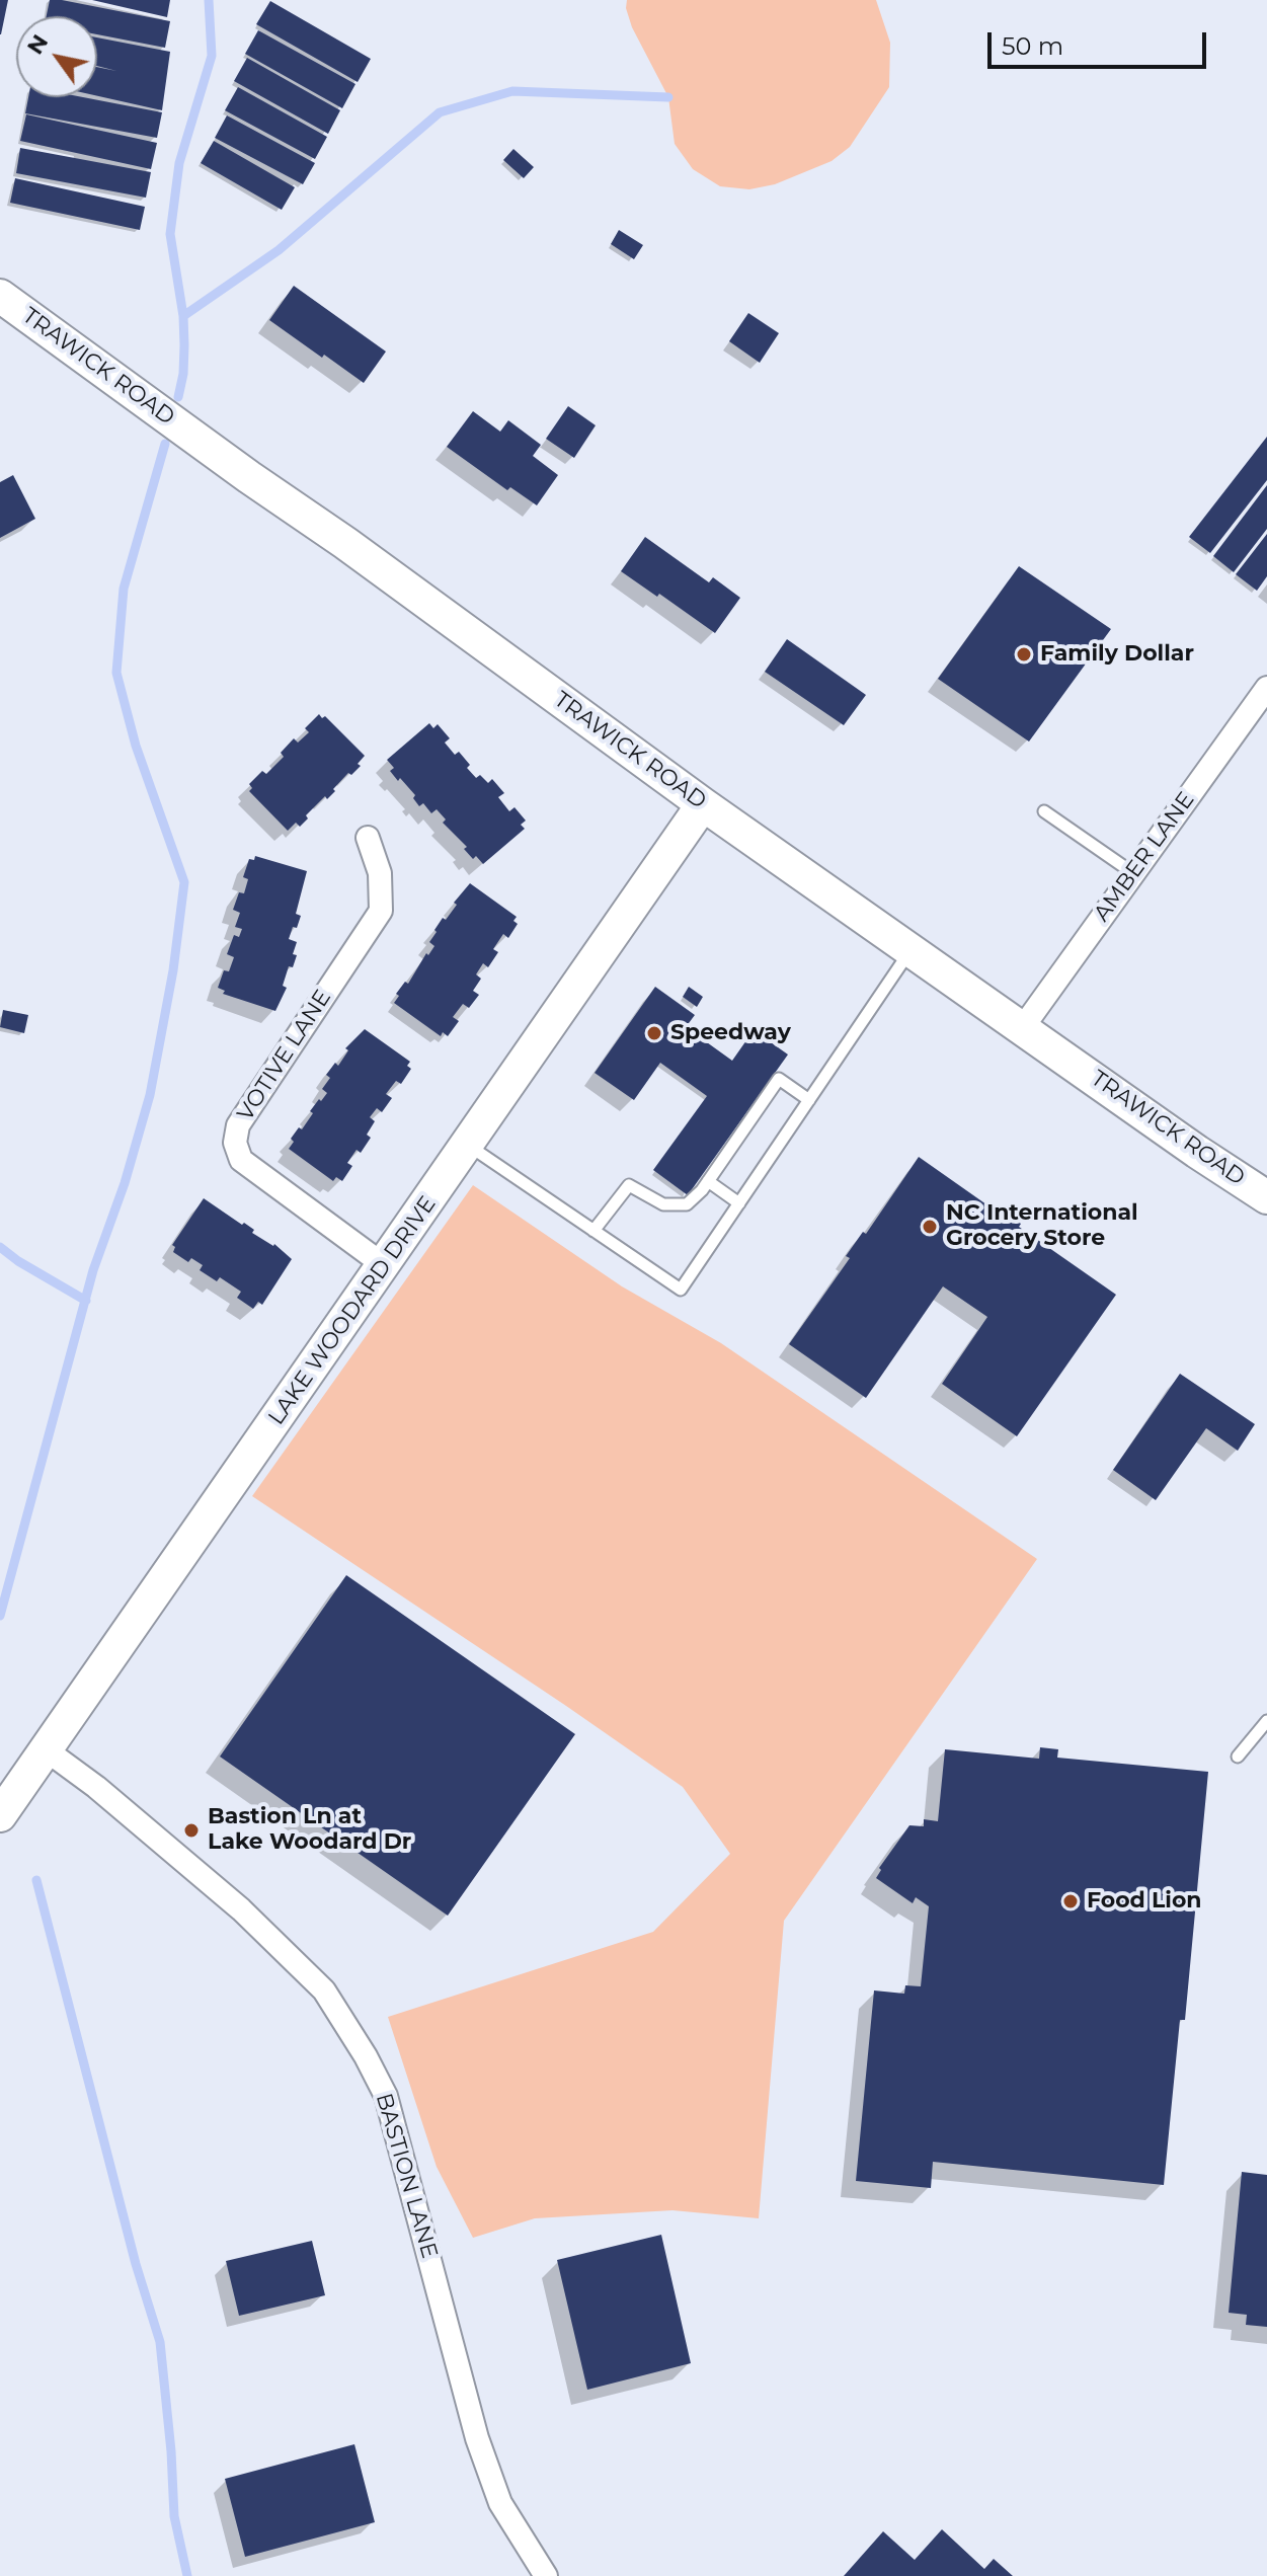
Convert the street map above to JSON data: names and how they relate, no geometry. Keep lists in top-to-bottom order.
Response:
{
  "streets": {
    "street": [
      "TRAWICK ROAD",
      "AMBER LANE",
      "VOTIVE LANE",
      "LAKE WOODARD DRIVE",
      "BASTION LANE"
    ]
  },
  "crossings": [
    ["TRAWICK ROAD", "AMBER LANE"],
    ["TRAWICK ROAD", "LAKE WOODARD DRIVE"],
    ["VOTIVE LANE", "LAKE WOODARD DRIVE"],
    ["LAKE WOODARD DRIVE", "BASTION LANE"]
  ],
  "places": [
    "Family Dollar",
    "Speedway",
    "NC International Grocery Store",
    "Bastion Ln at Lake Woodard Dr",
    "Food Lion"
  ],
  "scale_bar": "50 m",
  "north": "top left"
}
